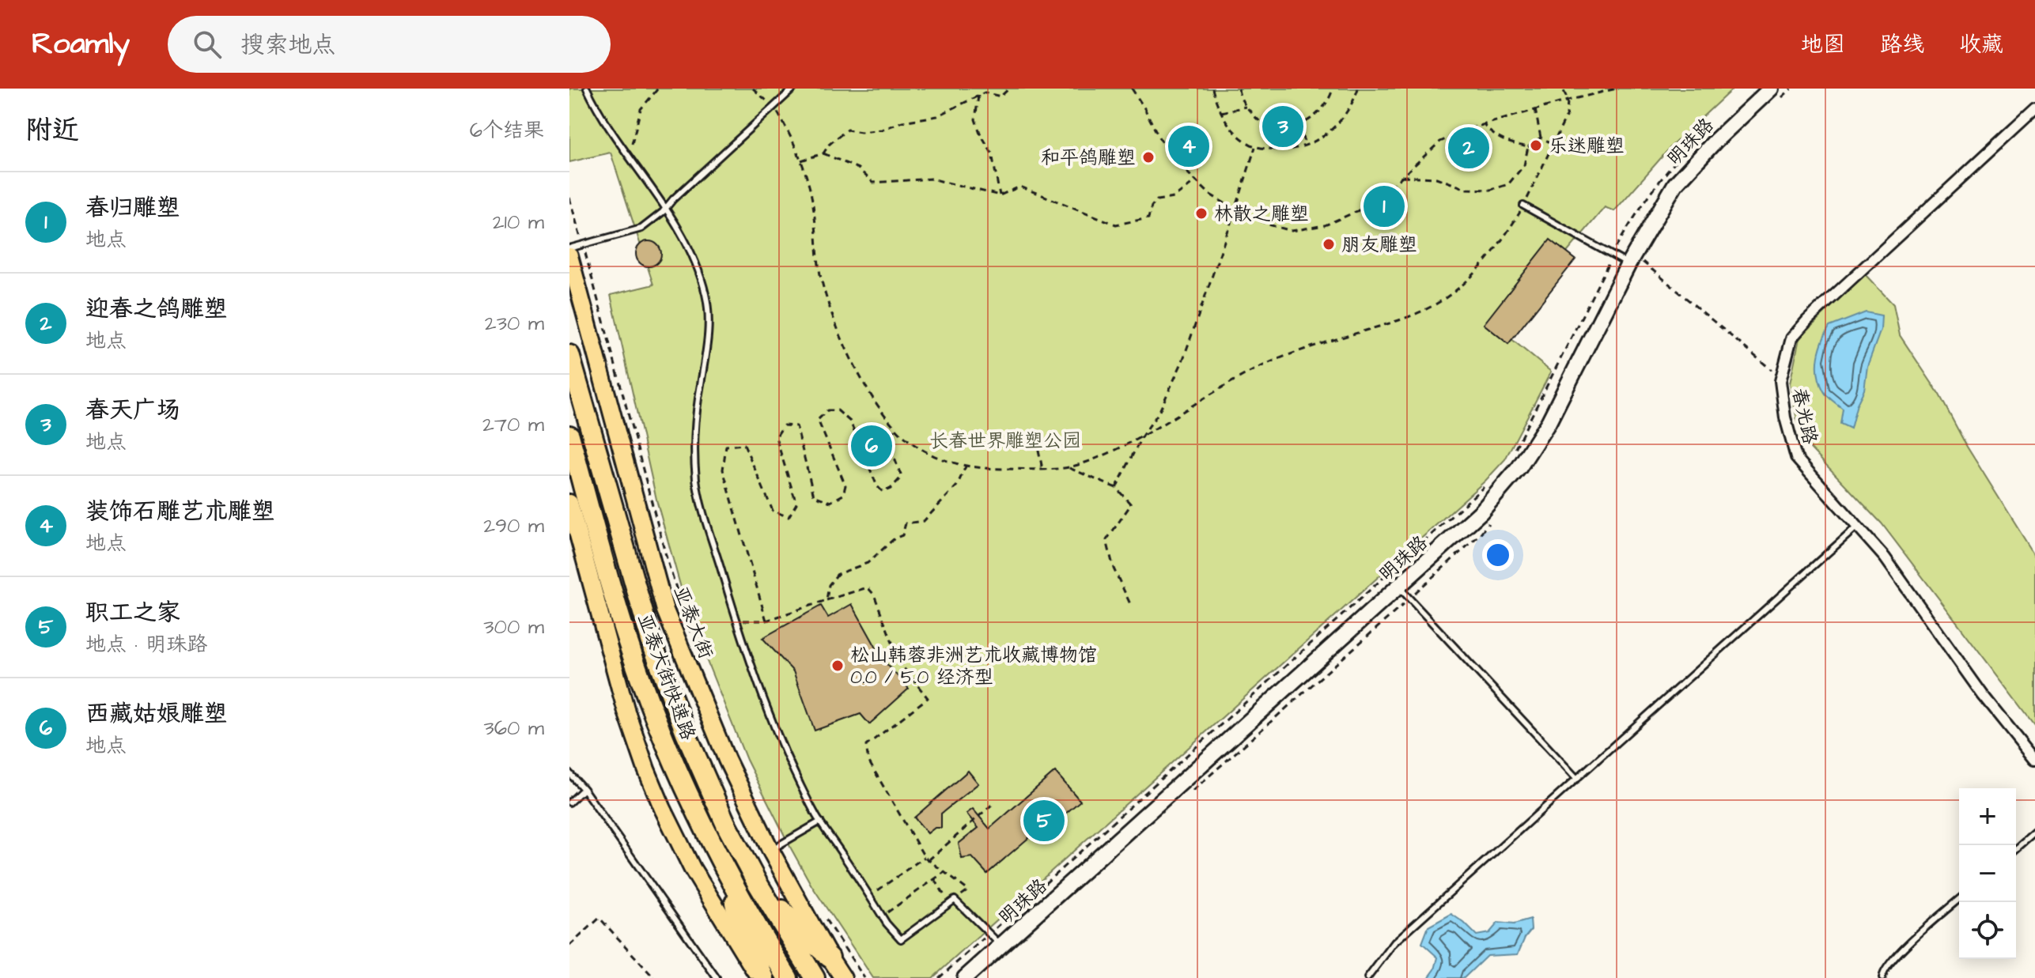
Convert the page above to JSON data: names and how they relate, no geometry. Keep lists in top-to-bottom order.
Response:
{
  "streets": {
    "highway": ["亚泰大街快速路"],
    "main road": ["亚泰大街"],
    "street": ["明珠路", "春光路"]
  },
  "parks": ["长春世界雕塑公园"],
  "places": [
    "乐迷雕塑",
    "和平鸽雕塑",
    "林散之雕塑",
    "朋友雕塑",
    "松山韩蓉非洲艺术收藏博物馆 0.0 / 5.0 经济型"
  ],
  "page": {
    "header": "Roamly",
    "search": "搜索地点",
    "nav": ["地图", "路线", "收藏"],
    "heading": ["附近", "6个结果"],
    "pins": [
      "3",
      "4",
      "2",
      "1",
      "6",
      "5"
    ],
    "list": [
      {
        "mark": "1",
        "name": "春归雕塑",
        "note": "地点",
        "value": "210 m"
      },
      {
        "mark": "2",
        "name": "迎春之鸽雕塑",
        "note": "地点",
        "value": "230 m"
      },
      {
        "mark": "3",
        "name": "春天广场",
        "note": "地点",
        "value": "270 m"
      },
      {
        "mark": "4",
        "name": "装饰石雕艺术雕塑",
        "note": "地点",
        "value": "290 m"
      },
      {
        "mark": "5",
        "name": "职工之家",
        "note": "地点 · 明珠路",
        "value": "300 m"
      },
      {
        "mark": "6",
        "name": "西藏姑娘雕塑",
        "note": "地点",
        "value": "360 m"
      }
    ],
    "map_buttons": ["+", "−"]
  }
}
